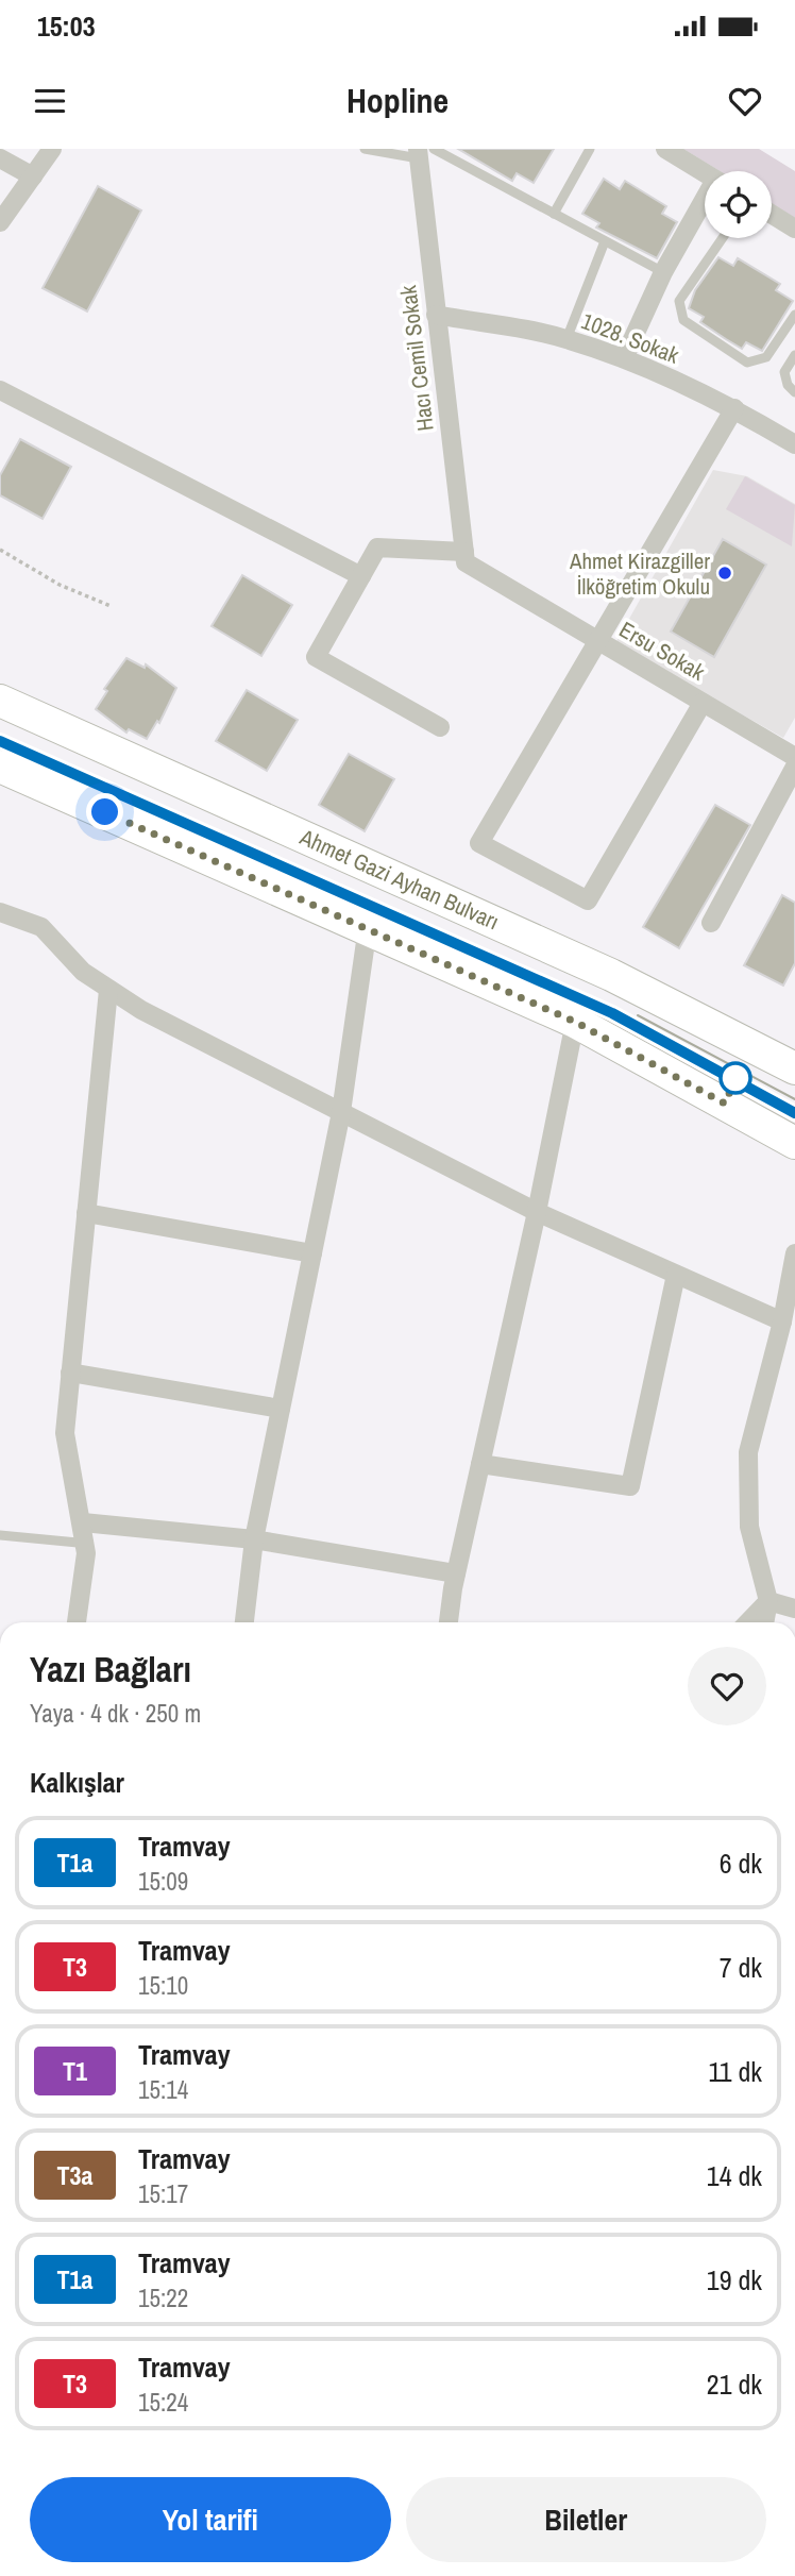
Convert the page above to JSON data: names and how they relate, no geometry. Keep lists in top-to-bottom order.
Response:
{
  "streets": {
    "main road": ["Ahmet Gazi Ayhan Bulvarı"],
    "street": ["1028. Sokak", "Hacı Cemil Sokak", "Ersu Sokak"]
  },
  "crossings": [
    ["1028. Sokak", "Hacı Cemil Sokak"],
    ["Hacı Cemil Sokak", "Ersu Sokak"]
  ],
  "places": ["Ahmet Kirazgiller İlköğretim Okulu"],
  "lines": ["tram line T1a"],
  "page": {
    "status": "15:03",
    "header": "Hopline",
    "heading": [
      ["Yazı Bağları", "Yaya · 4 dk · 250 m"],
      "Kalkışlar"
    ],
    "list": [
      {
        "mark": "T1a",
        "name": "Tramvay",
        "note": "15:09",
        "value": "6 dk"
      },
      {
        "mark": "T3",
        "name": "Tramvay",
        "note": "15:10",
        "value": "7 dk"
      },
      {
        "mark": "T1",
        "name": "Tramvay",
        "note": "15:14",
        "value": "11 dk"
      },
      {
        "mark": "T3a",
        "name": "Tramvay",
        "note": "15:17",
        "value": "14 dk"
      },
      {
        "mark": "T1a",
        "name": "Tramvay",
        "note": "15:22",
        "value": "19 dk"
      },
      {
        "mark": "T3",
        "name": "Tramvay",
        "note": "15:24",
        "value": "21 dk"
      }
    ],
    "buttons": ["Yol tarifi", "Biletler"]
  }
}
